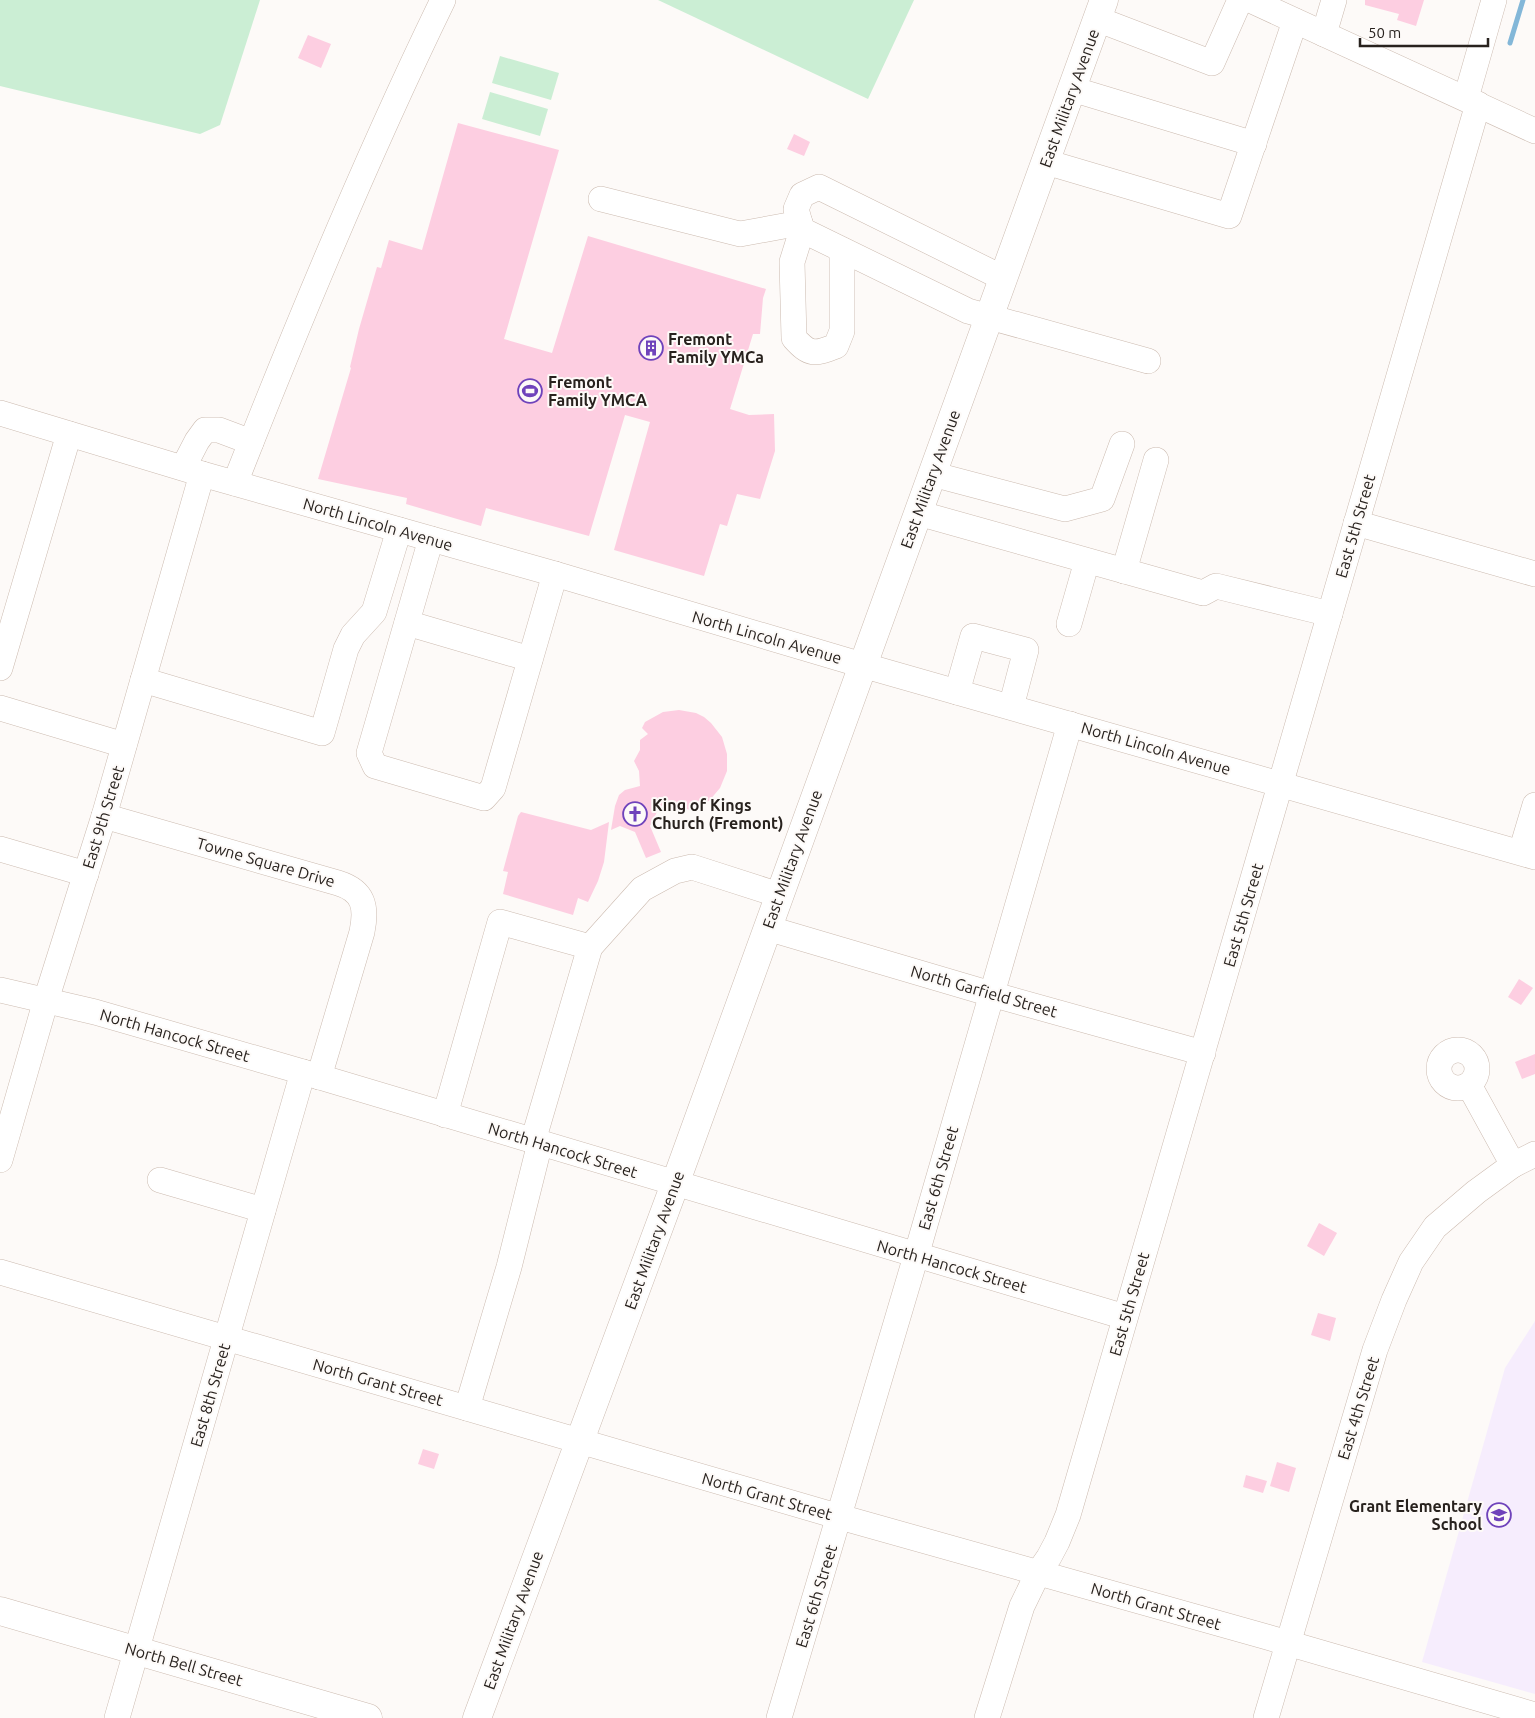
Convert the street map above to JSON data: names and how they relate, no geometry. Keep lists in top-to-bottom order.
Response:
{
  "streets": {
    "main road": ["East Military Avenue", "North Bell Street"],
    "street": [
      "North Lincoln Avenue",
      "East 5th Street",
      "East 9th Street",
      "Towne Square Drive",
      "North Garfield Street",
      "North Hancock Street",
      "East 6th Street",
      "North Grant Street",
      "East 8th Street",
      "East 4th Street"
    ]
  },
  "crossings": [
    ["East Military Avenue", "North Lincoln Avenue"],
    ["East Military Avenue", "North Garfield Street"],
    ["East Military Avenue", "North Hancock Street"],
    ["East Military Avenue", "North Grant Street"],
    ["North Lincoln Avenue", "East 5th Street"],
    ["North Lincoln Avenue", "East 9th Street"],
    ["North Lincoln Avenue", "East 6th Street"],
    ["East 5th Street", "North Garfield Street"],
    ["East 5th Street", "North Hancock Street"],
    ["East 5th Street", "North Grant Street"],
    ["East 9th Street", "Towne Square Drive"],
    ["East 9th Street", "North Hancock Street"],
    ["Towne Square Drive", "North Hancock Street"],
    ["Towne Square Drive", "East 8th Street"],
    ["North Garfield Street", "East 6th Street"],
    ["North Hancock Street", "East 6th Street"],
    ["North Hancock Street", "East 8th Street"],
    ["East 6th Street", "North Grant Street"],
    ["North Grant Street", "East 8th Street"],
    ["North Grant Street", "East 4th Street"],
    ["East 8th Street", "North Bell Street"]
  ],
  "places": {
    "building": ["Fremont Family YMCa"],
    "sports": ["Fremont Family YMCA"],
    "church": ["King of Kings Church (Fremont)"],
    "school or university": ["Grant Elementary School"]
  },
  "scale_bar": "50 m"
}
